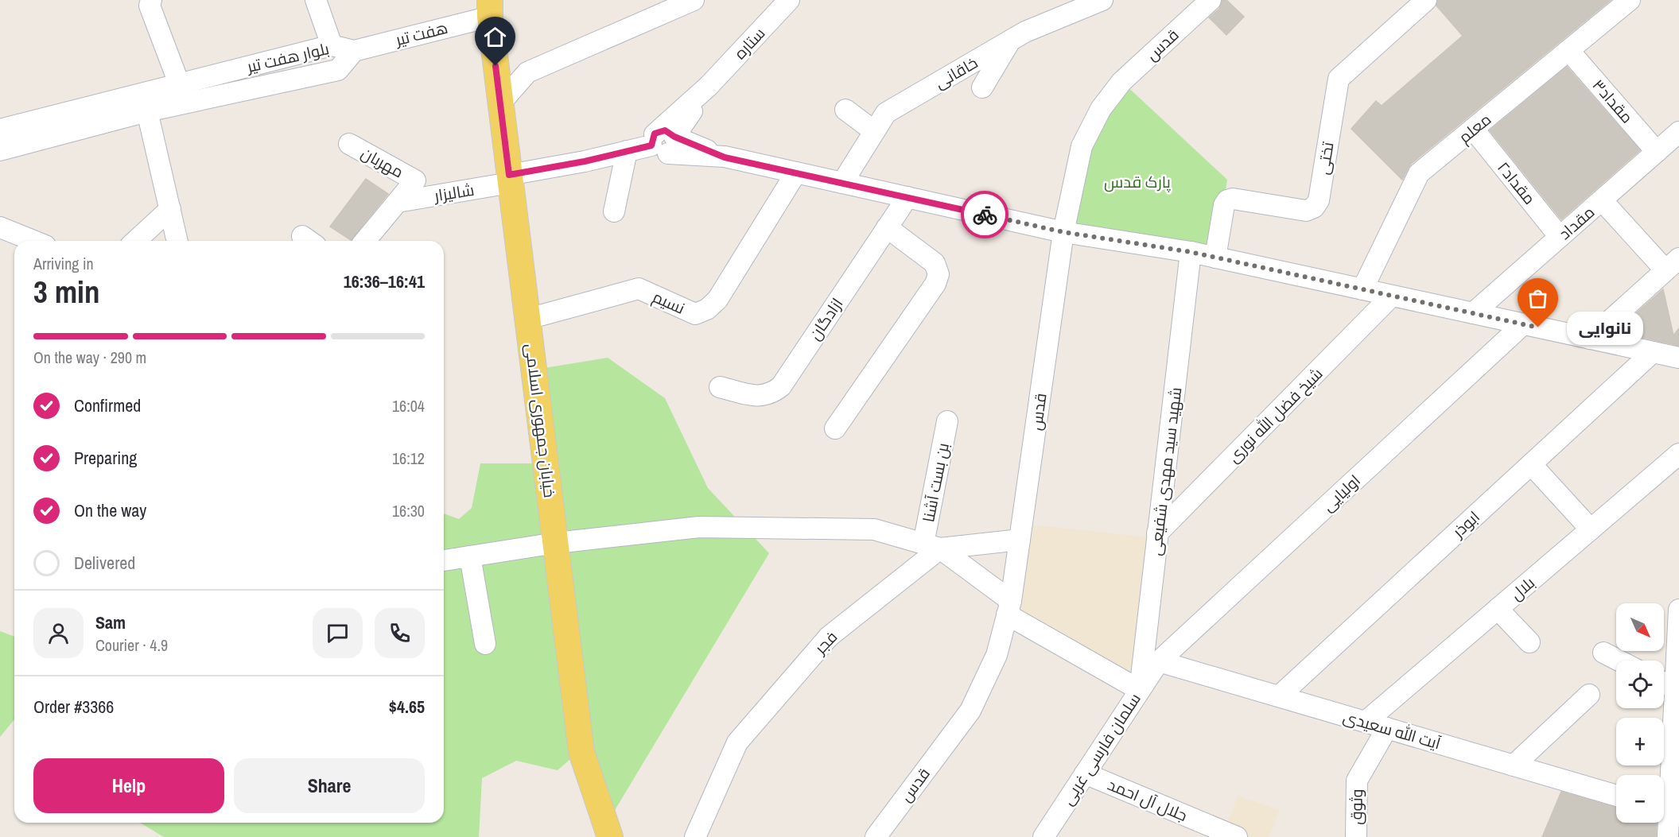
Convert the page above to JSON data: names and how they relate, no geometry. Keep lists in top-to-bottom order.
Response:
{
  "streets": {
    "main road": ["خیابان جمهوری اسلامی"],
    "street": [
      "هفت تیر",
      "ستاره",
      "قدس",
      "بلوار هفت تیر",
      "خاقانی",
      "مقداد۳",
      "معلم",
      "تختی",
      "مهربان",
      "مقداد۲",
      "شالیزار",
      "مقداد",
      "نسیم",
      "ازادگان",
      "شیخ فضل الله نوری",
      "شهید سید مهدی شفیعی",
      "بن بست آشنا",
      "اولیایی",
      "ابوذر",
      "بلال",
      "فجر",
      "آیت الله سعیدی",
      "سلمان فارسی غربی",
      "جلال آل احمد",
      "وثوق"
    ]
  },
  "crossings": [
    ["هفت تیر", "بلوار هفت تیر"],
    ["هفت تیر", "خیابان جمهوری اسلامی"],
    ["ستاره", "شالیزار"],
    ["مقداد۳", "معلم"],
    ["مقداد۳", "مقداد"],
    ["معلم", "مقداد۲"],
    ["مهربان", "شالیزار"],
    ["مقداد۲", "مقداد"],
    ["شالیزار", "خیابان جمهوری اسلامی"],
    ["نسیم", "خیابان جمهوری اسلامی"],
    ["شیخ فضل الله نوری", "شهید سید مهدی شفیعی"],
    ["شهید سید مهدی شفیعی", "سلمان فارسی غربی"],
    ["بن بست آشنا", "فجر"],
    ["اولیایی", "آیت الله سعیدی"],
    ["اولیایی", "سلمان فارسی غربی"],
    ["ابوذر", "آیت الله سعیدی"],
    ["بلال", "آیت الله سعیدی"],
    ["آیت الله سعیدی", "سلمان فارسی غربی"],
    ["آیت الله سعیدی", "وثوق"],
    ["سلمان فارسی غربی", "جلال آل احمد"]
  ],
  "parks": ["پارک قدس"],
  "places": ["نانوایی"],
  "north": "bottom right",
  "page": {
    "heading": ["3 min", "Arriving in", "16:36–16:41"],
    "panel": [
      "Sam",
      "Courier · 4.9",
      "Order #3366",
      "$4.65"
    ],
    "bubble": "نانوایی",
    "bar": "On the way · 290 m",
    "list": [
      ["Confirmed", "16:04"],
      ["Preparing", "16:12"],
      ["On the way", "16:30"],
      "Delivered"
    ],
    "map_buttons": ["+", "−"],
    "buttons": ["Help", "Share"]
  }
}
